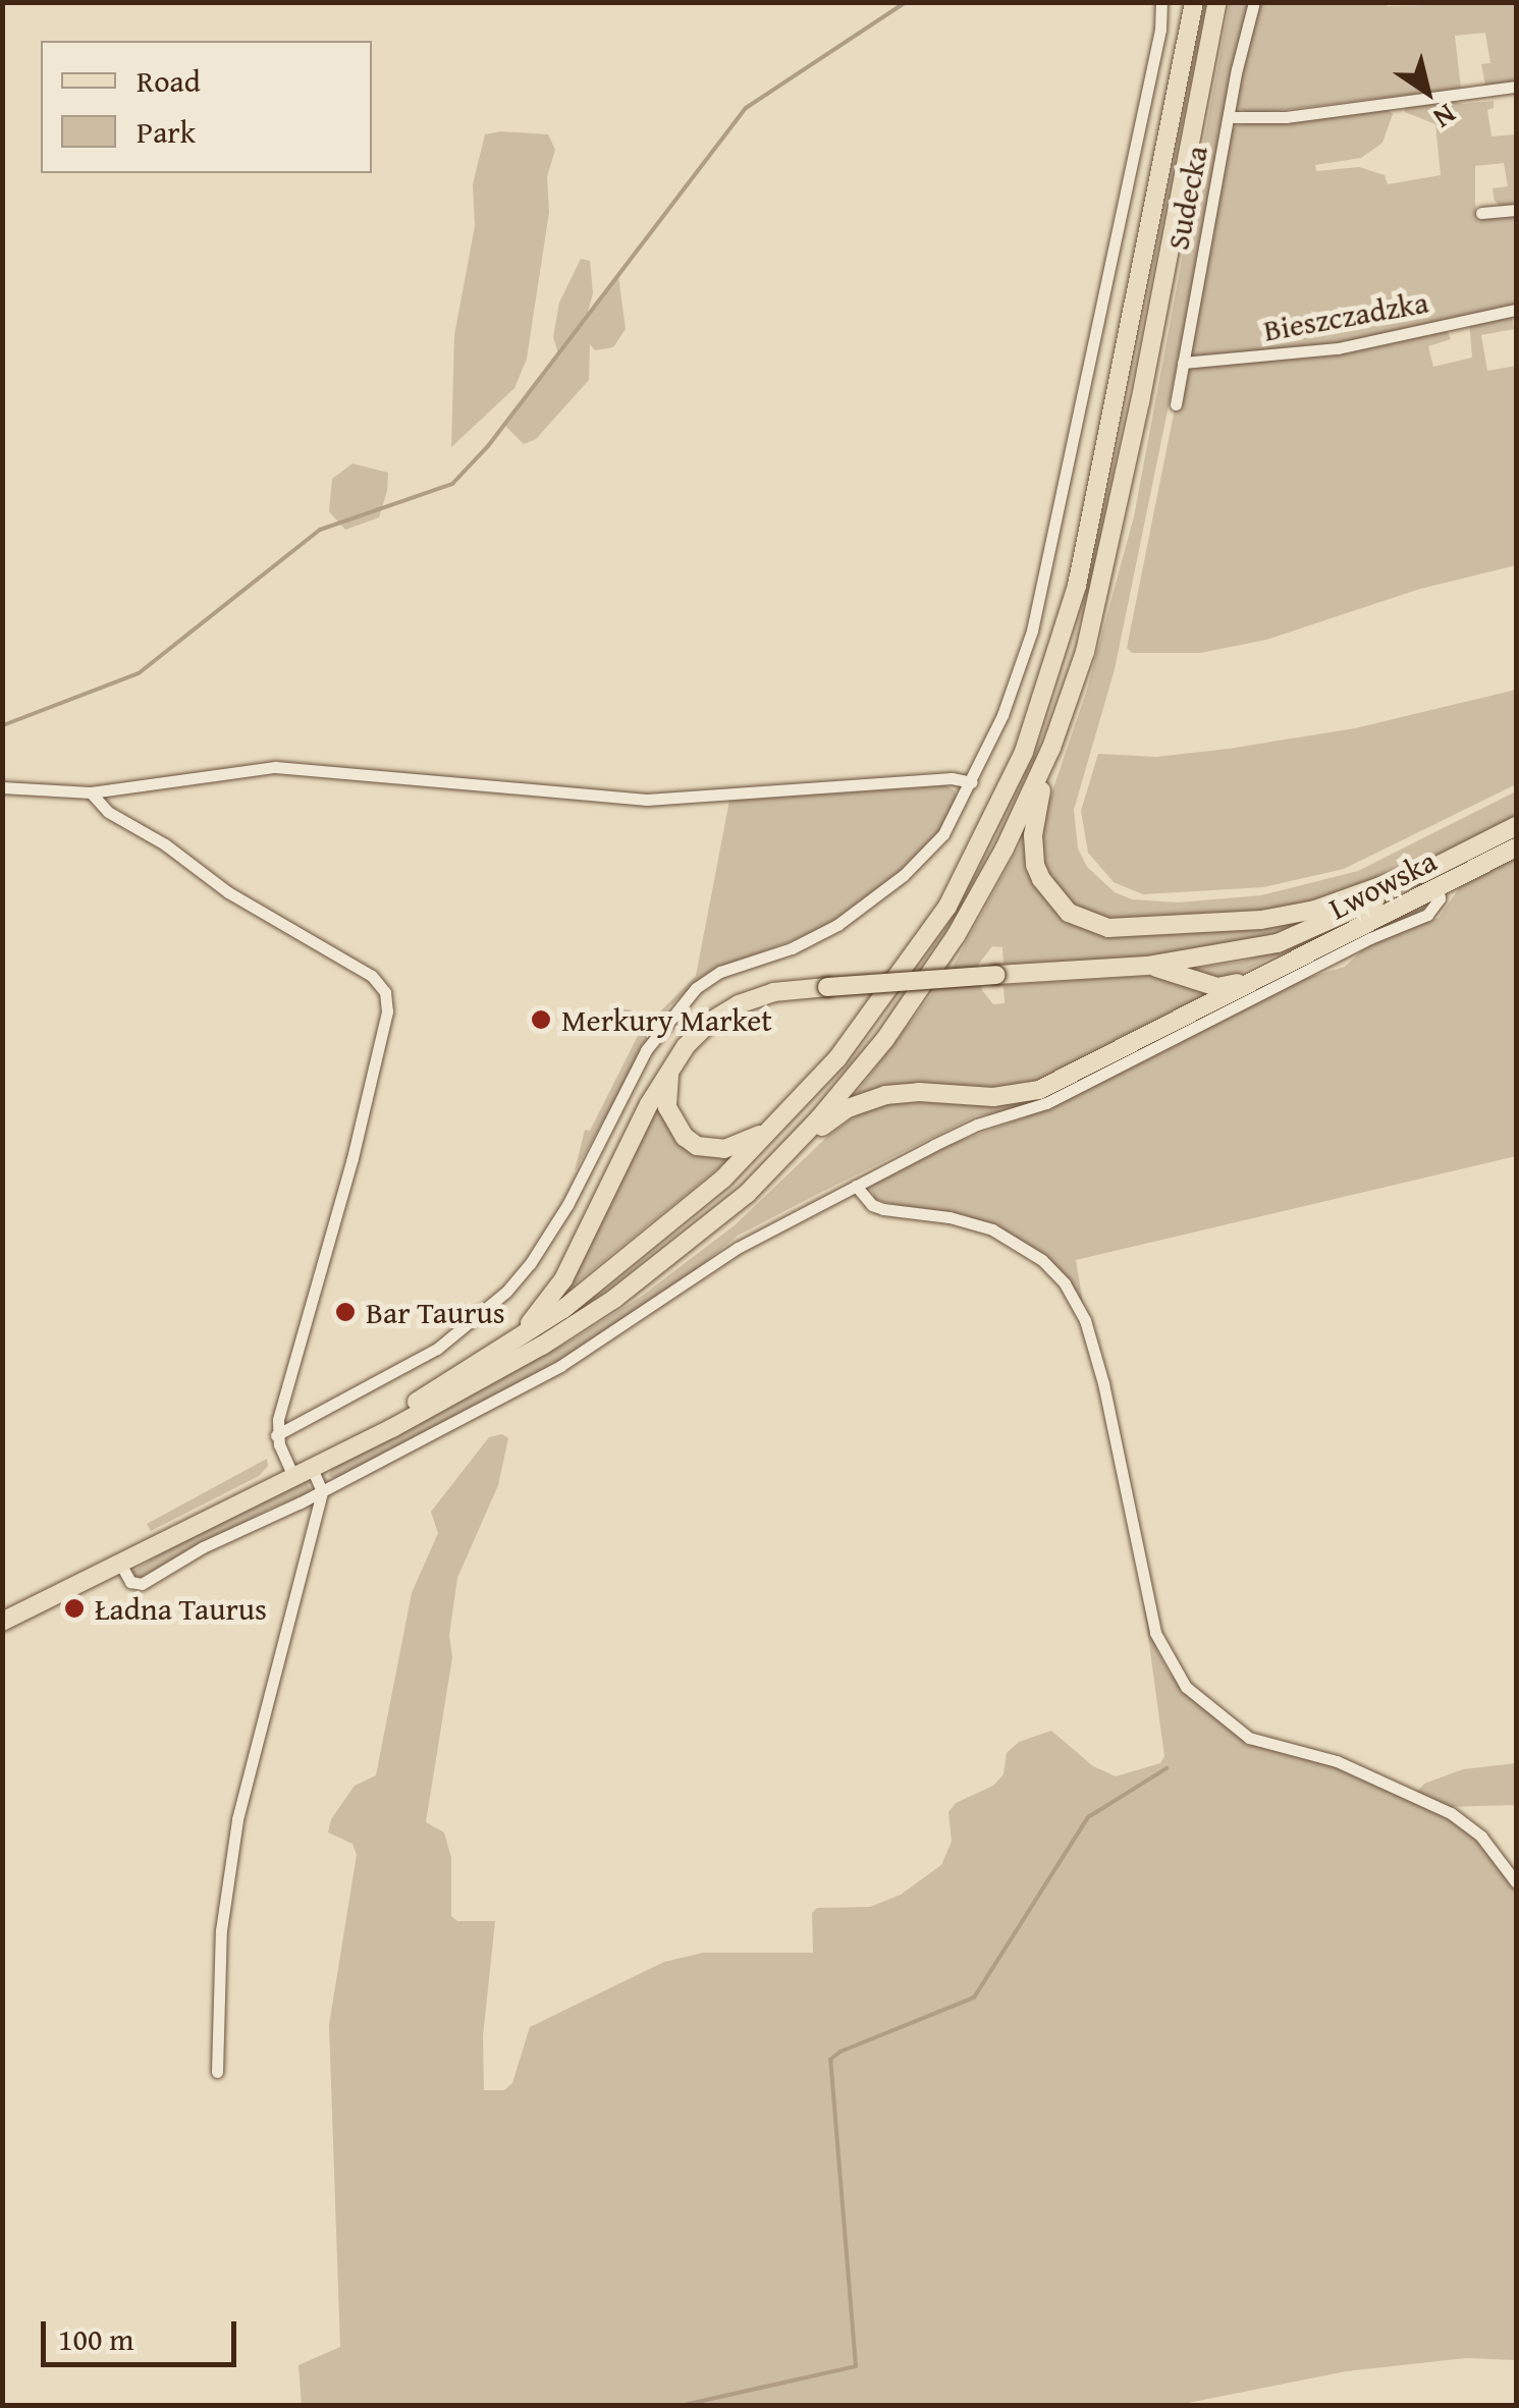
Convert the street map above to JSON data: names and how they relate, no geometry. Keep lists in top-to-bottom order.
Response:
{
  "streets": {
    "main road": ["Lwowska"],
    "street": ["Sudecka", "Bieszczadzka"]
  },
  "crossings": [
    ["Sudecka", "Bieszczadzka"]
  ],
  "places": ["Merkury Market", "Bar Taurus", "Ładna Taurus"],
  "legend": ["Road", "Park"],
  "scale_bar": "100 m",
  "north": "bottom right"
}
